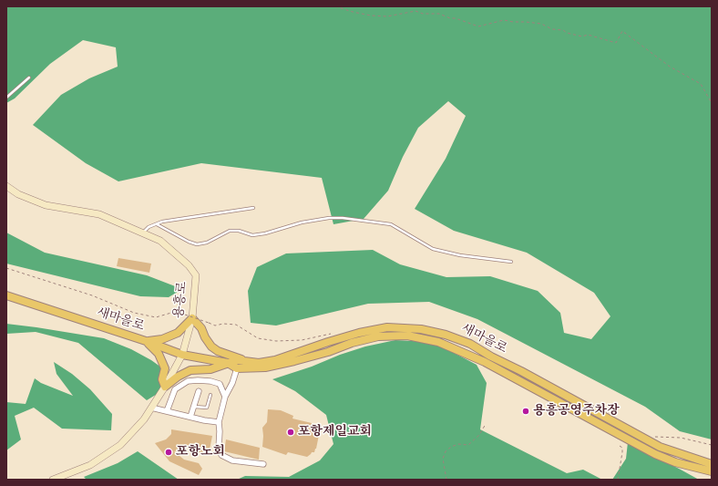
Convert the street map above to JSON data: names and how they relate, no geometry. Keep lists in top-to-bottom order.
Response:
{
  "streets": {
    "main road": ["새마을로"],
    "street": ["용흥로"]
  },
  "crossings": [
    ["용흥로", "새마을로"]
  ],
  "places": ["용흥공영주차장", "포항제일교회", "포항노회"]
}
